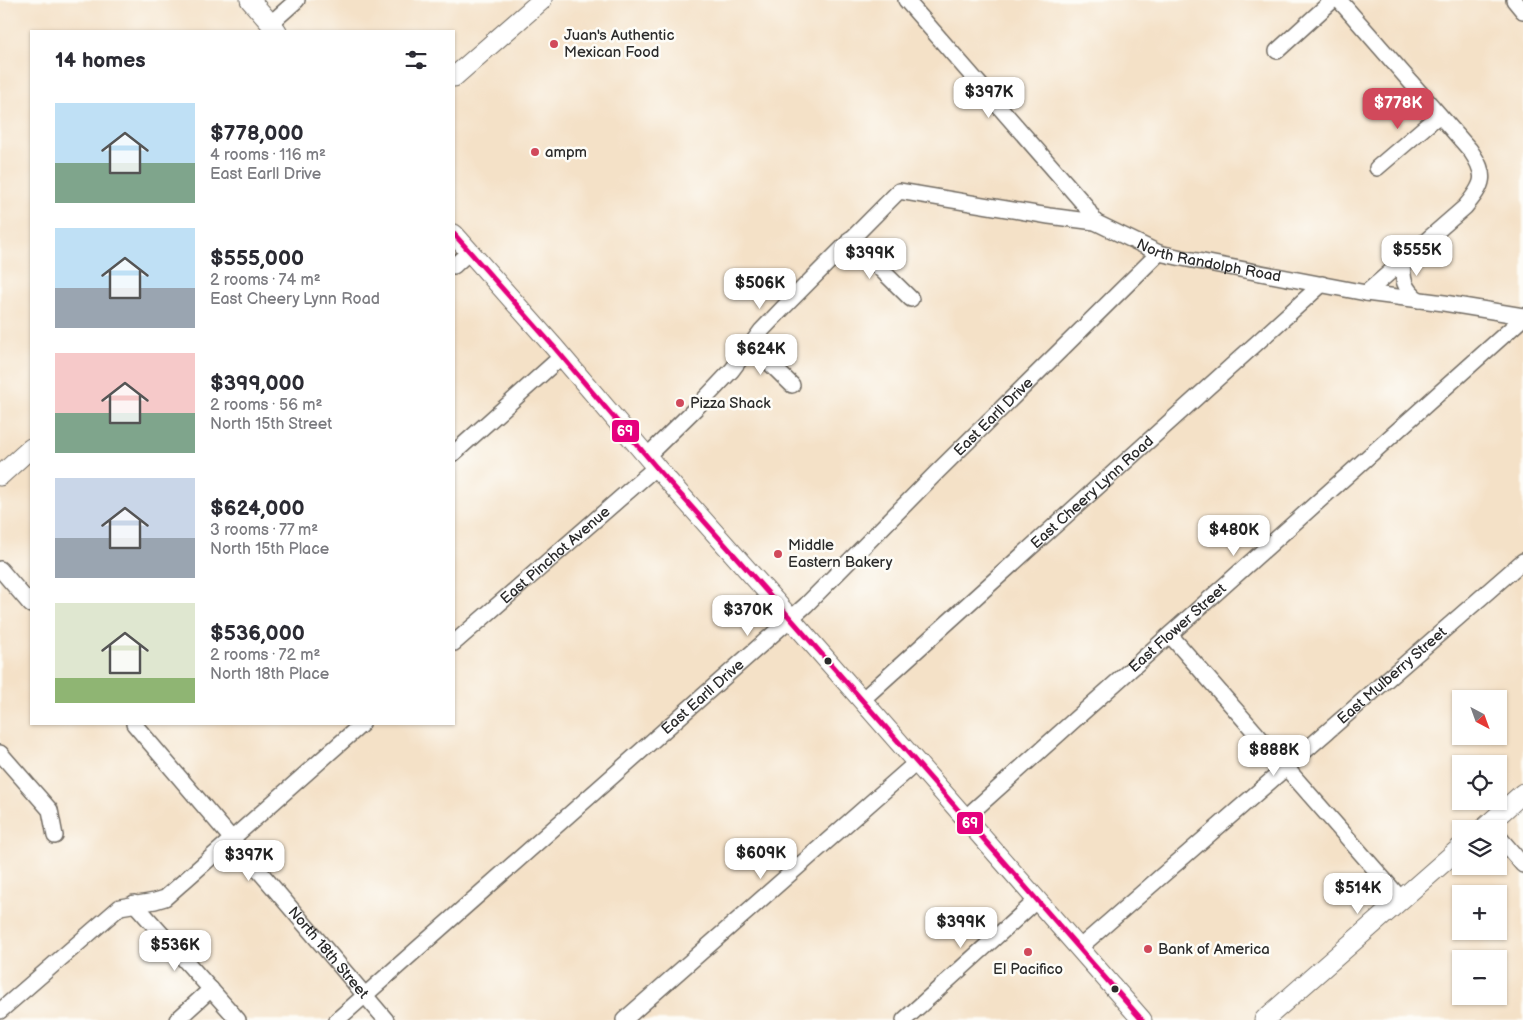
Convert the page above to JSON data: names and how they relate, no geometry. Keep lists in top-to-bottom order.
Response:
{
  "streets": {
    "street": [
      "North Randolph Road",
      "East Earll Drive",
      "East Cheery Lynn Road",
      "East Pinchot Avenue",
      "East Flower Street",
      "East Mulberry Street",
      "North 18th Street"
    ]
  },
  "crossings": [
    ["North Randolph Road", "East Earll Drive"],
    ["North Randolph Road", "East Cheery Lynn Road"],
    ["North Randolph Road", "East Pinchot Avenue"],
    ["North Randolph Road", "East Flower Street"],
    ["East Earll Drive", "North 18th Street"]
  ],
  "places": [
    "Juan's Authentic Mexican Food",
    "ampm",
    "Pizza Shack",
    "Middle Eastern Bakery",
    "Bank of America",
    "El Pacifico"
  ],
  "lines": ["transit line 69"],
  "north": "bottom right",
  "page": {
    "heading": "14 homes",
    "price": [
      "$397K",
      "$778K",
      "$555K",
      "$399K",
      "$506K",
      "$624K",
      "$480K",
      "$370K",
      "$888K",
      "$609K",
      "$397K",
      "$514K",
      "$399K",
      "$536K"
    ],
    "list": [
      {
        "name": "$778,000",
        "note": "4 rooms · 116 m² · East Earll Drive"
      },
      {
        "name": "$555,000",
        "note": "2 rooms · 74 m² · East Cheery Lynn Road"
      },
      {
        "name": "$399,000",
        "note": "2 rooms · 56 m² · North 15th Street"
      },
      {
        "name": "$624,000",
        "note": "3 rooms · 77 m² · North 15th Place"
      },
      {
        "name": "$536,000",
        "note": "2 rooms · 72 m² · North 18th Place"
      }
    ],
    "map_buttons": ["+", "−"]
  }
}
